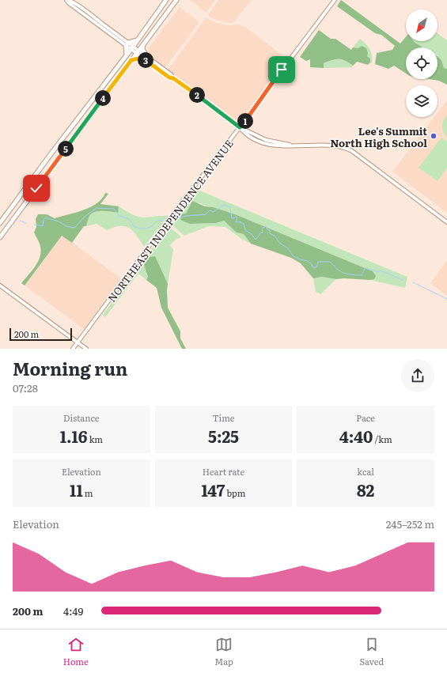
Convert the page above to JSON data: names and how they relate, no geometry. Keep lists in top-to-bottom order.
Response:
{
  "streets": {
    "street": ["NORTHEAST INDEPENDENCE AVENUE"]
  },
  "places": ["Lee's Summit North High School"],
  "scale_bar": "200 m",
  "north": "bottom left",
  "page": {
    "pins": [
      "3",
      "2",
      "4",
      "1",
      "5"
    ],
    "scale": "200 m",
    "heading": ["Morning run", "07:28"],
    "stats": [
      ["Distance", "1.16 km"],
      ["Time", "5:25"],
      ["Pace", "4:40 /km"],
      ["Elevation", "11 m"],
      ["Heart rate", "147 bpm"],
      ["kcal", "82"]
    ],
    "chart": ["Elevation", "245–252 m"],
    "list": [
      {
        "name": "200 m",
        "note": "4:49"
      }
    ],
    "tabs": ["Home", "Map", "Saved"]
  }
}
